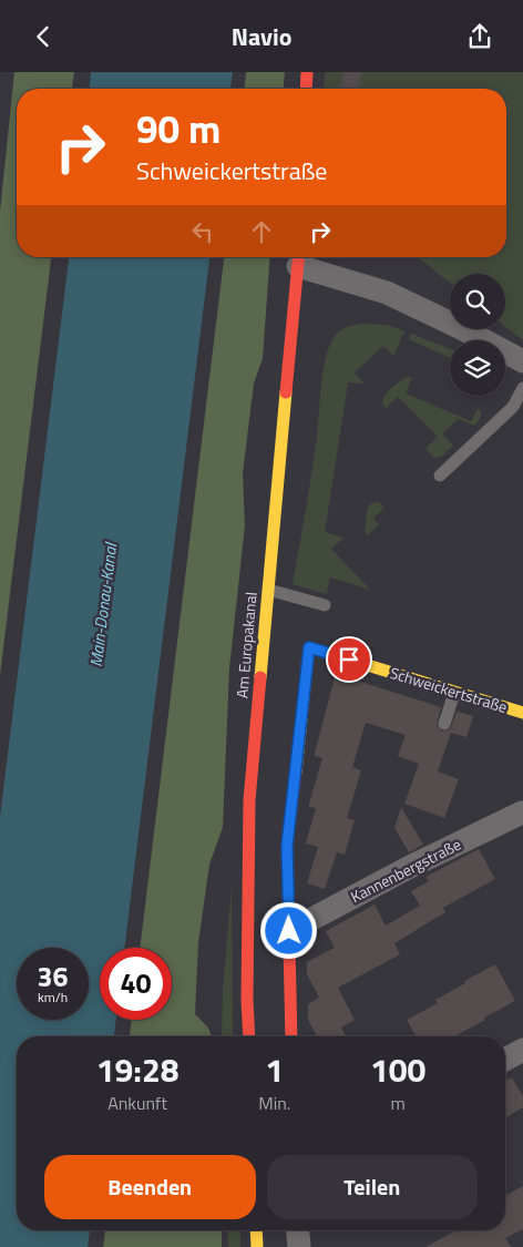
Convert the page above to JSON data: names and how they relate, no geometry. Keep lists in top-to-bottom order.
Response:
{
  "streets": {
    "main road": ["Am Europakanal", "Schweickertstraße"],
    "street": ["Kannenbergstraße"]
  },
  "crossings": [
    ["Schweickertstraße", "Kannenbergstraße"]
  ],
  "water": ["Main-Donau-Kanal"],
  "page": {
    "header": "Navio",
    "turn": ["90 m", "Schweickertstraße"],
    "speed": "36 km/h",
    "limit": "40",
    "eta": [
      "19:28",
      "Ankunft",
      "1",
      "Min.",
      "100",
      "m"
    ],
    "buttons": ["Beenden", "Teilen"]
  }
}
